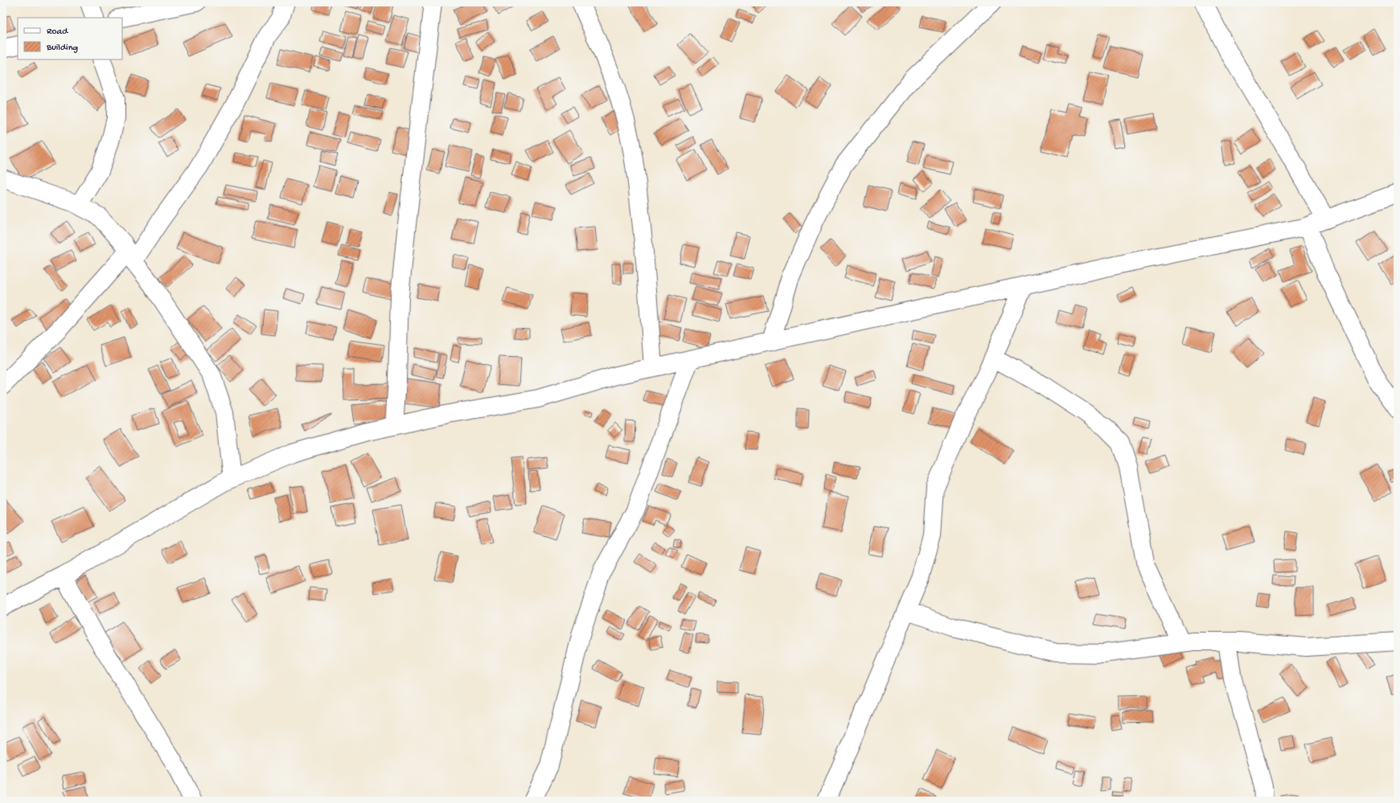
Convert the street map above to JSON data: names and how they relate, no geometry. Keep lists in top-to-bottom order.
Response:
{
  "legend": ["Road", "Building"]
}
